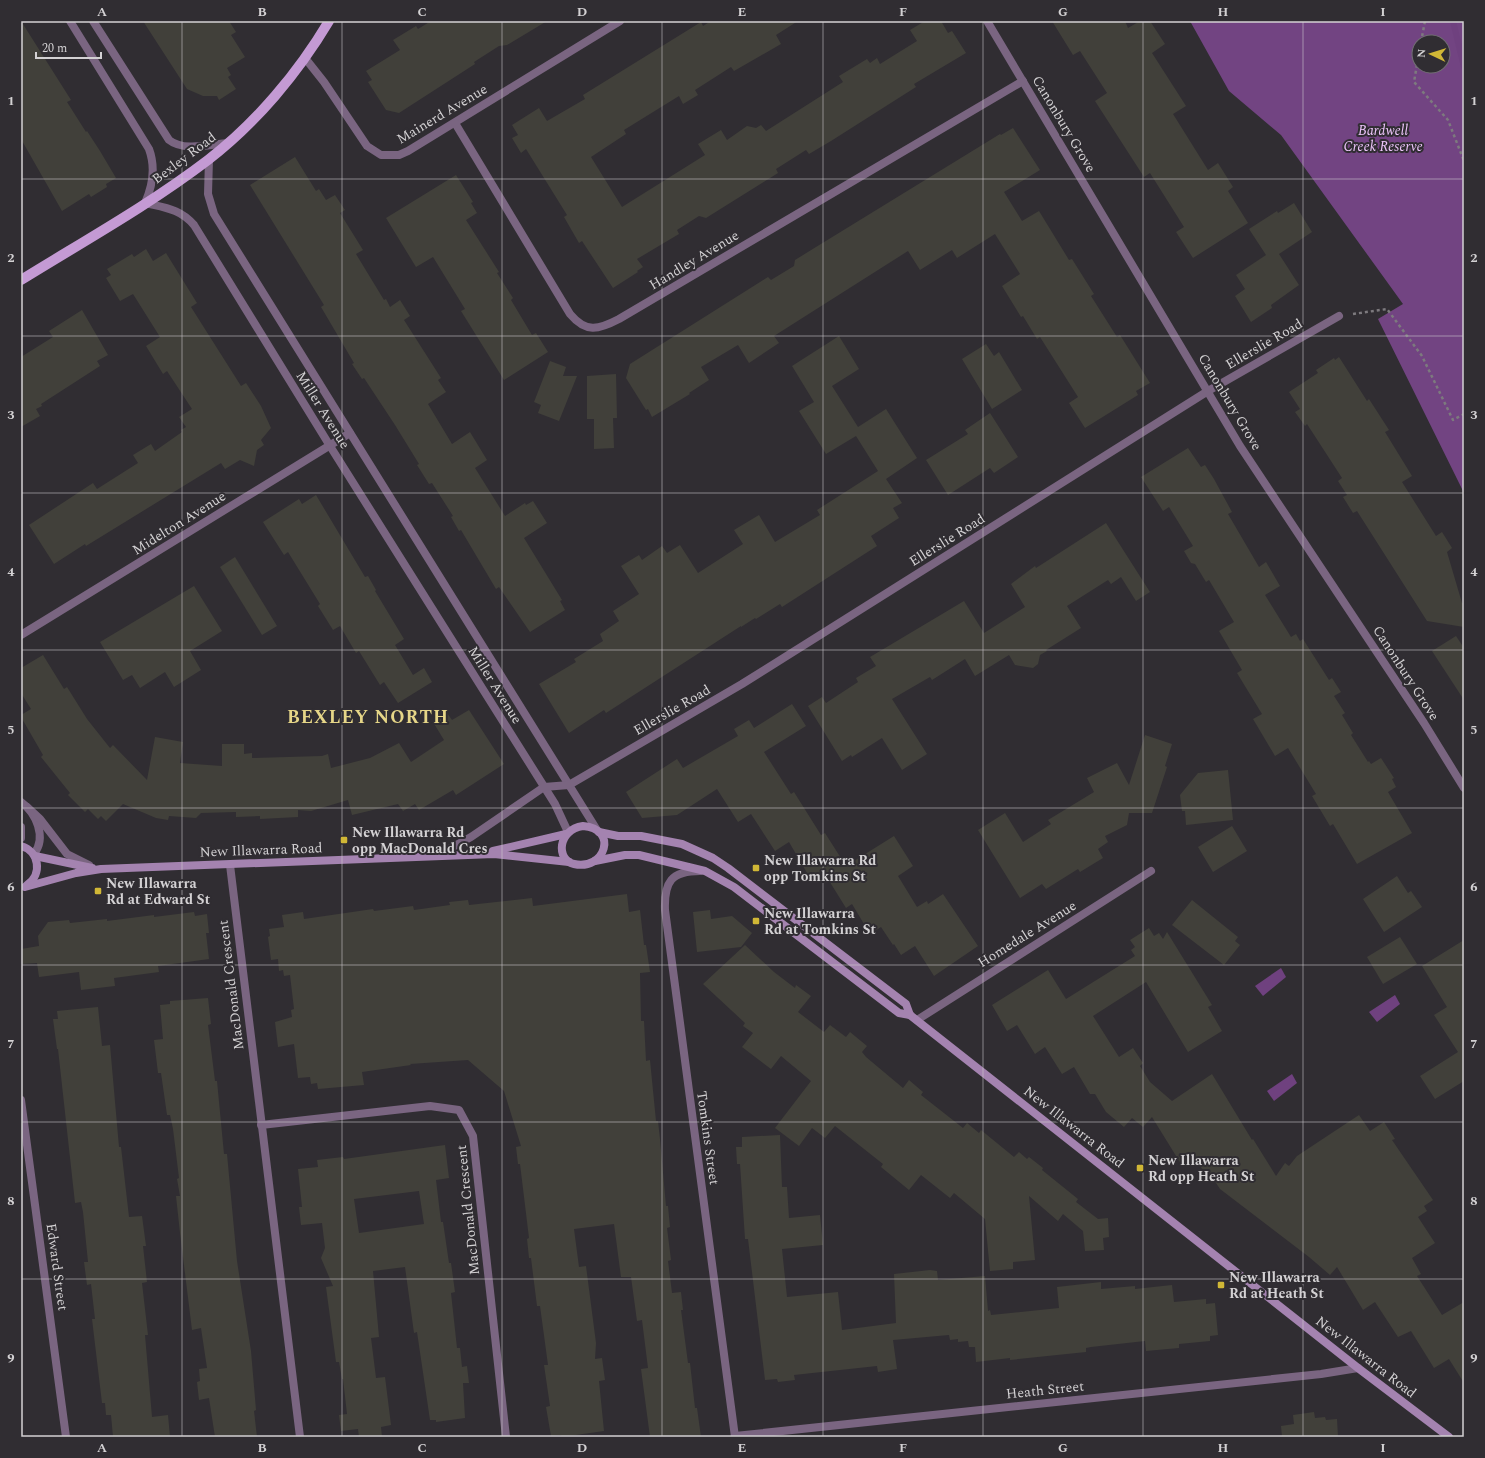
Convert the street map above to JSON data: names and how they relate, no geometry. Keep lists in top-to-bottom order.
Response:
{
  "streets": {
    "main road": ["Bexley Road", "New Illawarra Road"],
    "street": [
      "Mainerd Avenue",
      "Canonbury Grove",
      "Handley Avenue",
      "Ellerslie Road",
      "Miller Avenue",
      "Midelton Avenue",
      "Homedale Avenue",
      "MacDonald Crescent",
      "Tomkins Street",
      "Edward Street",
      "Heath Street"
    ]
  },
  "crossings": [
    ["Mainerd Avenue", "Bexley Road"],
    ["Mainerd Avenue", "Handley Avenue"],
    ["Canonbury Grove", "Handley Avenue"],
    ["Canonbury Grove", "Ellerslie Road"],
    ["Bexley Road", "Miller Avenue"],
    ["Ellerslie Road", "Miller Avenue"],
    ["Miller Avenue", "Midelton Avenue"],
    ["Miller Avenue", "New Illawarra Road"],
    ["New Illawarra Road", "Homedale Avenue"],
    ["New Illawarra Road", "MacDonald Crescent"],
    ["New Illawarra Road", "Tomkins Street"],
    ["New Illawarra Road", "Heath Street"],
    ["Tomkins Street", "Heath Street"]
  ],
  "districts": ["BEXLEY NORTH"],
  "parks": ["Bardwell Creek Reserve"],
  "places": {
    "transit": [
      "New Illawarra Rd opp MacDonald Cres",
      "New Illawarra Rd opp Tomkins St",
      "New Illawarra Rd at Edward St",
      "New Illawarra Rd at Tomkins St",
      "New Illawarra Rd opp Heath St",
      "New Illawarra Rd at Heath St"
    ]
  },
  "scale_bar": "20 m",
  "north": "left",
  "grid": {
    "columns": [
      "A",
      "B",
      "C",
      "D",
      "E",
      "F",
      "G",
      "H",
      "I"
    ],
    "rows": [
      "1",
      "2",
      "3",
      "4",
      "5",
      "6",
      "7",
      "8",
      "9"
    ]
  }
}
